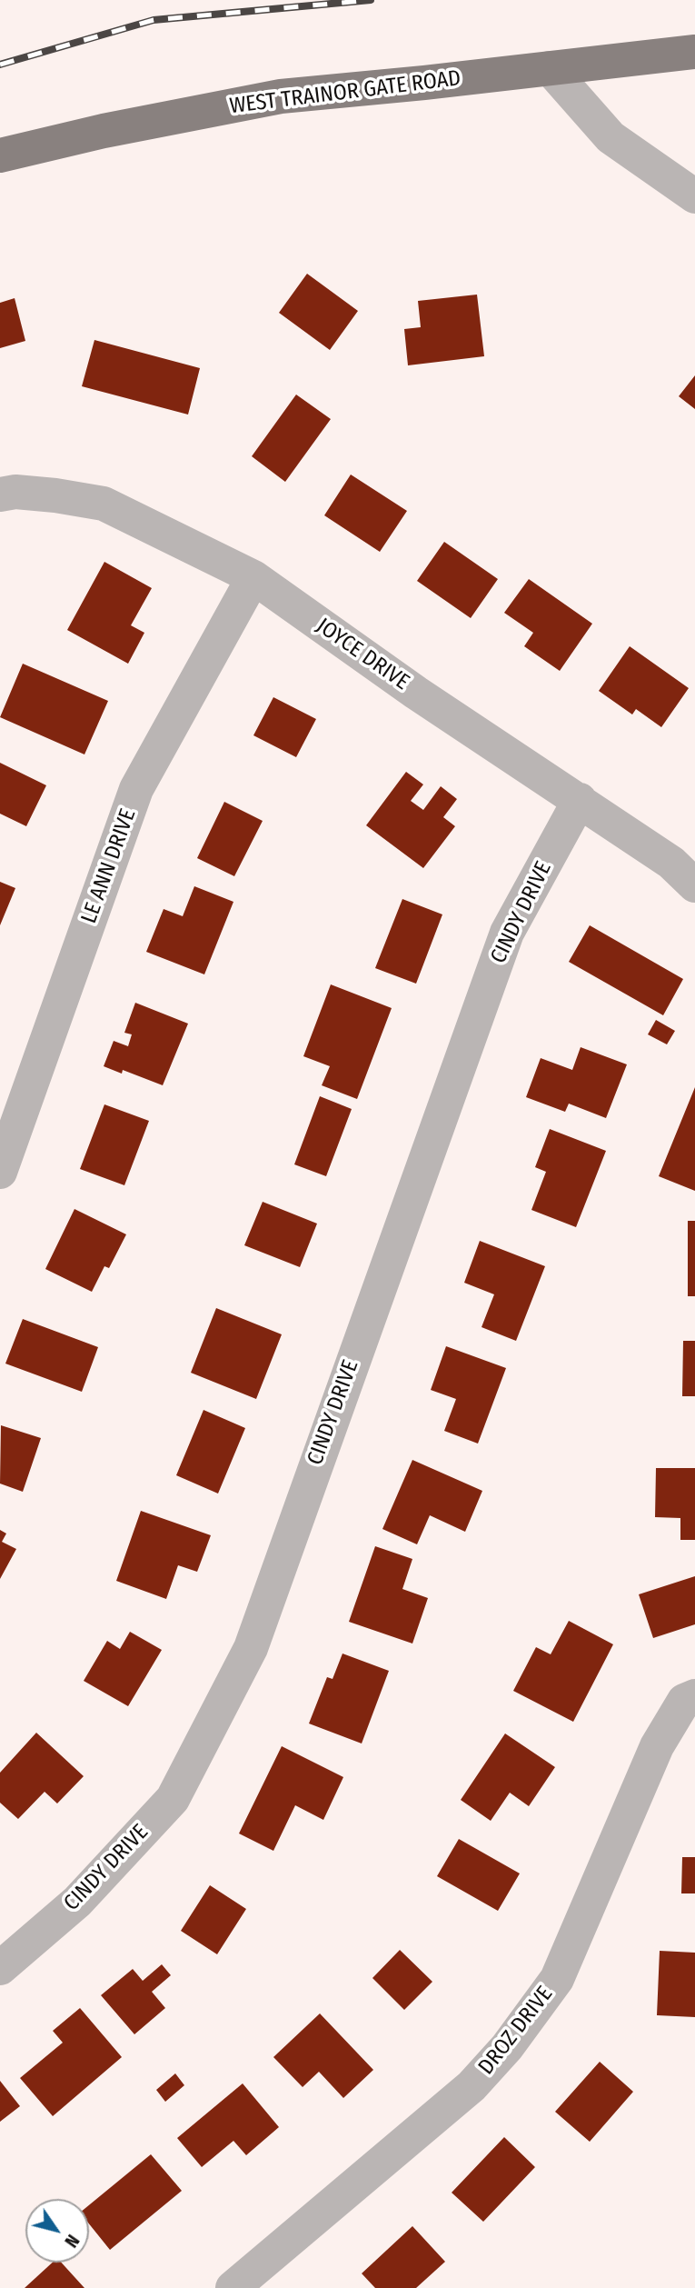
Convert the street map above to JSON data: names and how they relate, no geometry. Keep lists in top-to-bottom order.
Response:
{
  "streets": {
    "main road": ["WEST TRAINOR GATE ROAD"],
    "street": [
      "JOYCE DRIVE",
      "LE ANN DRIVE",
      "CINDY DRIVE",
      "DROZ DRIVE"
    ]
  },
  "crossings": [
    ["JOYCE DRIVE", "LE ANN DRIVE"],
    ["JOYCE DRIVE", "CINDY DRIVE"]
  ],
  "north": "bottom right"
}
